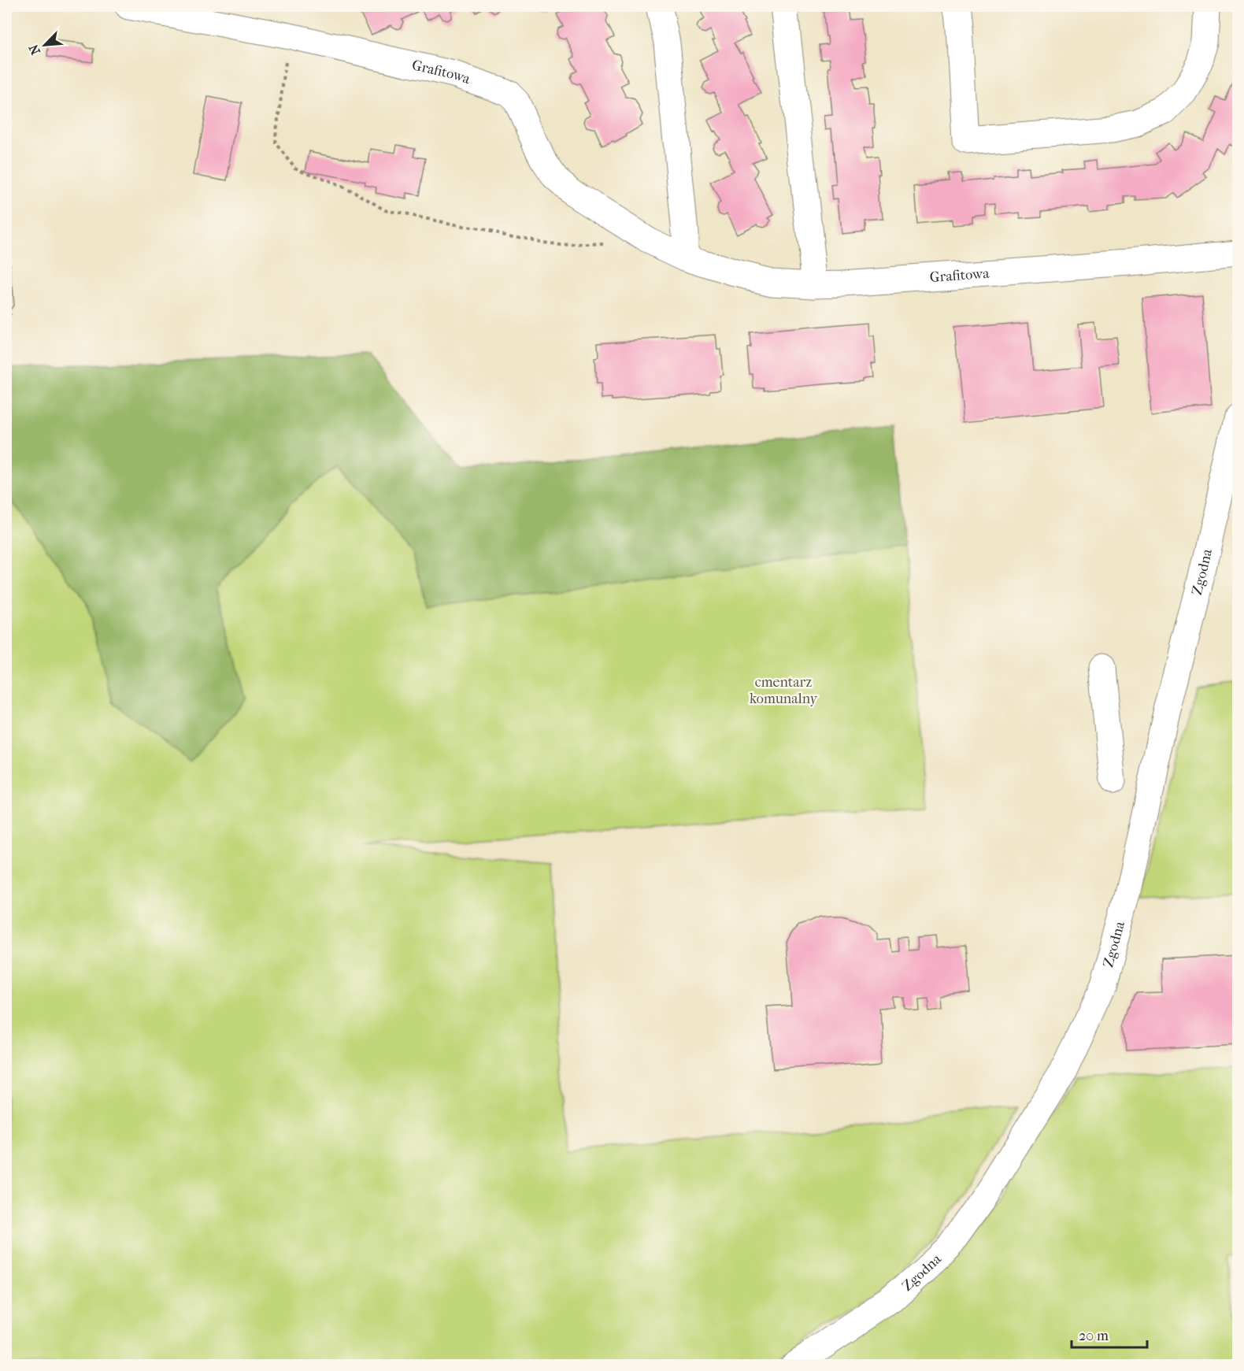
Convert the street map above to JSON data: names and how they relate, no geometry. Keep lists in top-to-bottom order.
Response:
{
  "streets": {
    "street": ["Grafitowa", "Zgodna"]
  },
  "parks": ["cmentarz komunalny"],
  "scale_bar": "20 m",
  "north": "bottom left"
}
